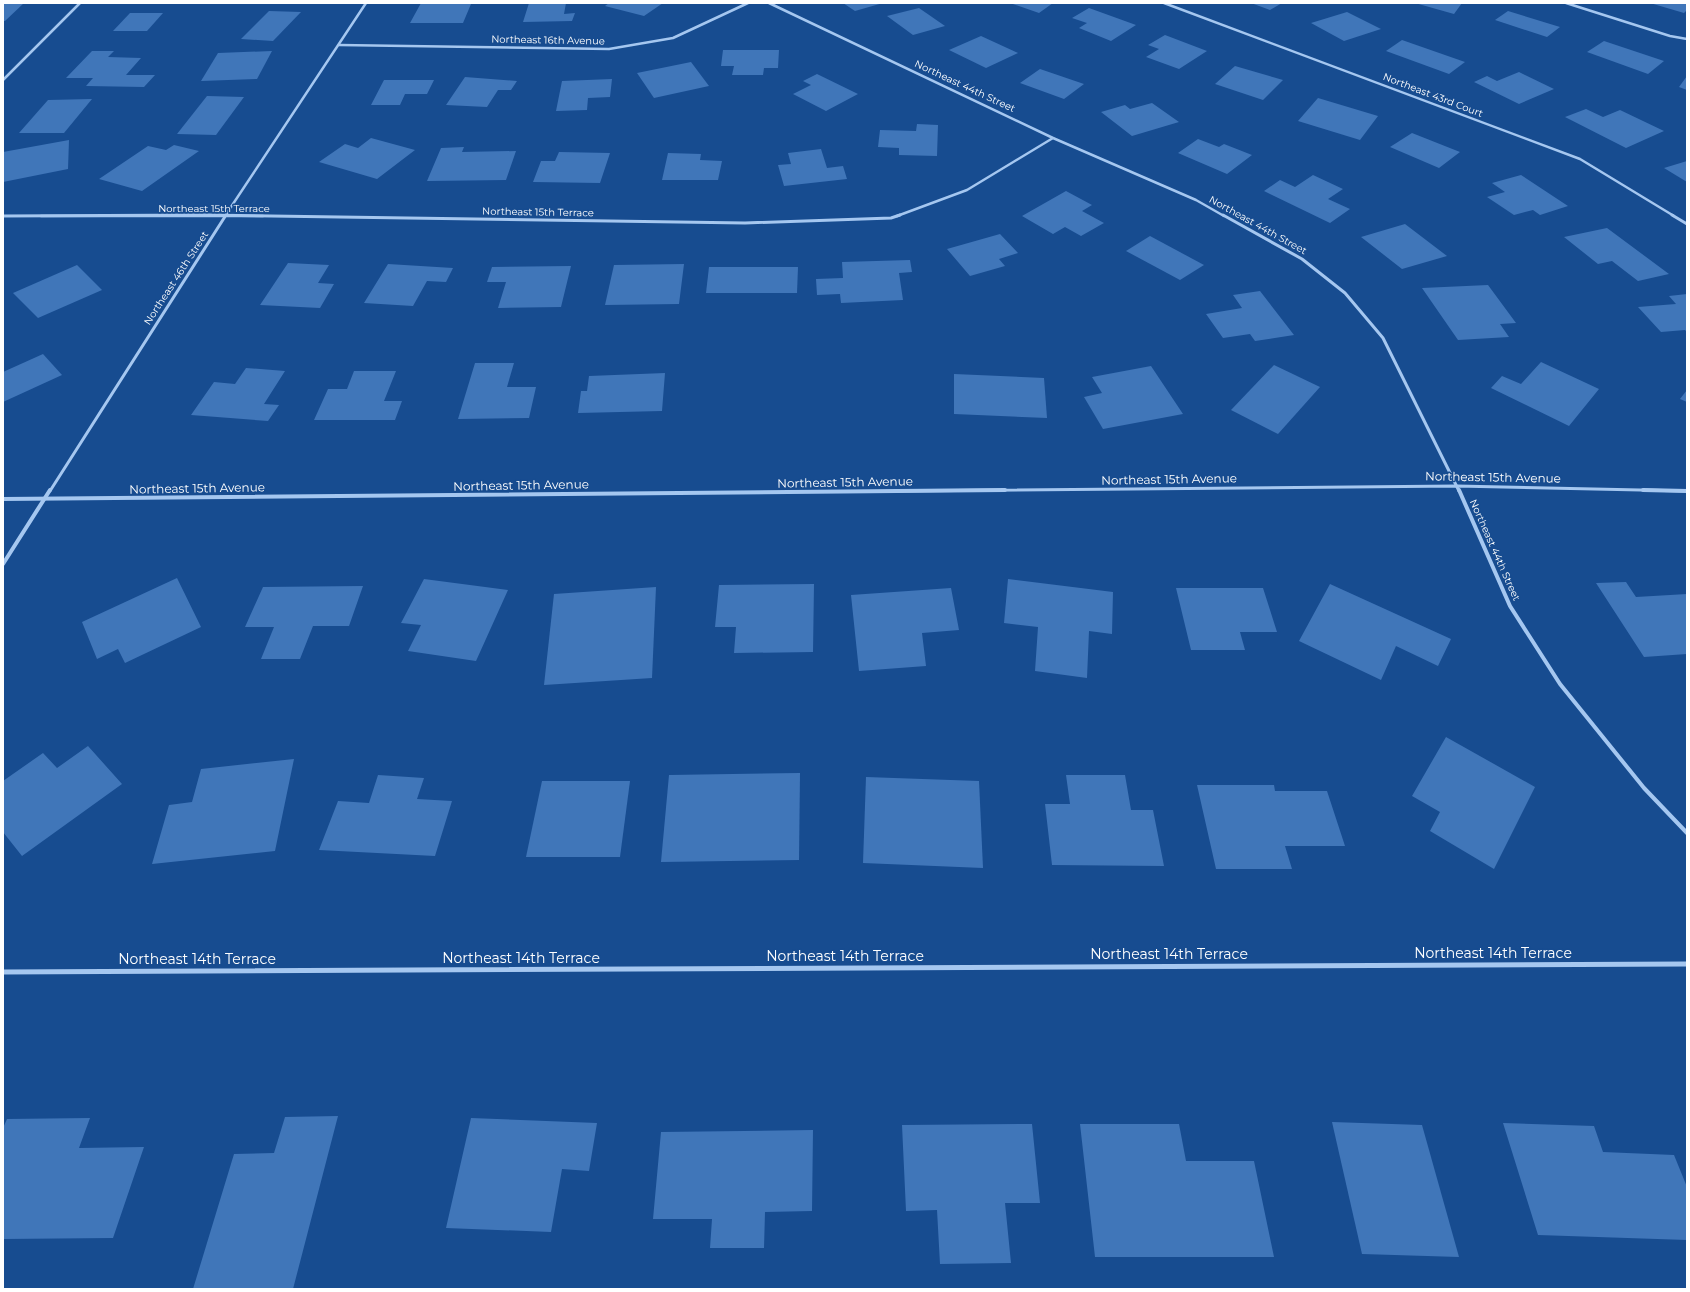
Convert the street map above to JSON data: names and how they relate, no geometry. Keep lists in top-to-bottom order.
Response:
{
  "streets": {
    "street": [
      "Northeast 16th Avenue",
      "Northeast 44th Street",
      "Northeast 43rd Court",
      "Northeast 15th Terrace",
      "Northeast 46th Street",
      "Northeast 15th Avenue",
      "Northeast 14th Terrace"
    ]
  },
  "crossings": [
    ["Northeast 16th Avenue", "Northeast 46th Street"],
    ["Northeast 44th Street", "Northeast 15th Terrace"],
    ["Northeast 44th Street", "Northeast 15th Avenue"],
    ["Northeast 15th Terrace", "Northeast 46th Street"],
    ["Northeast 46th Street", "Northeast 15th Avenue"]
  ]
}
